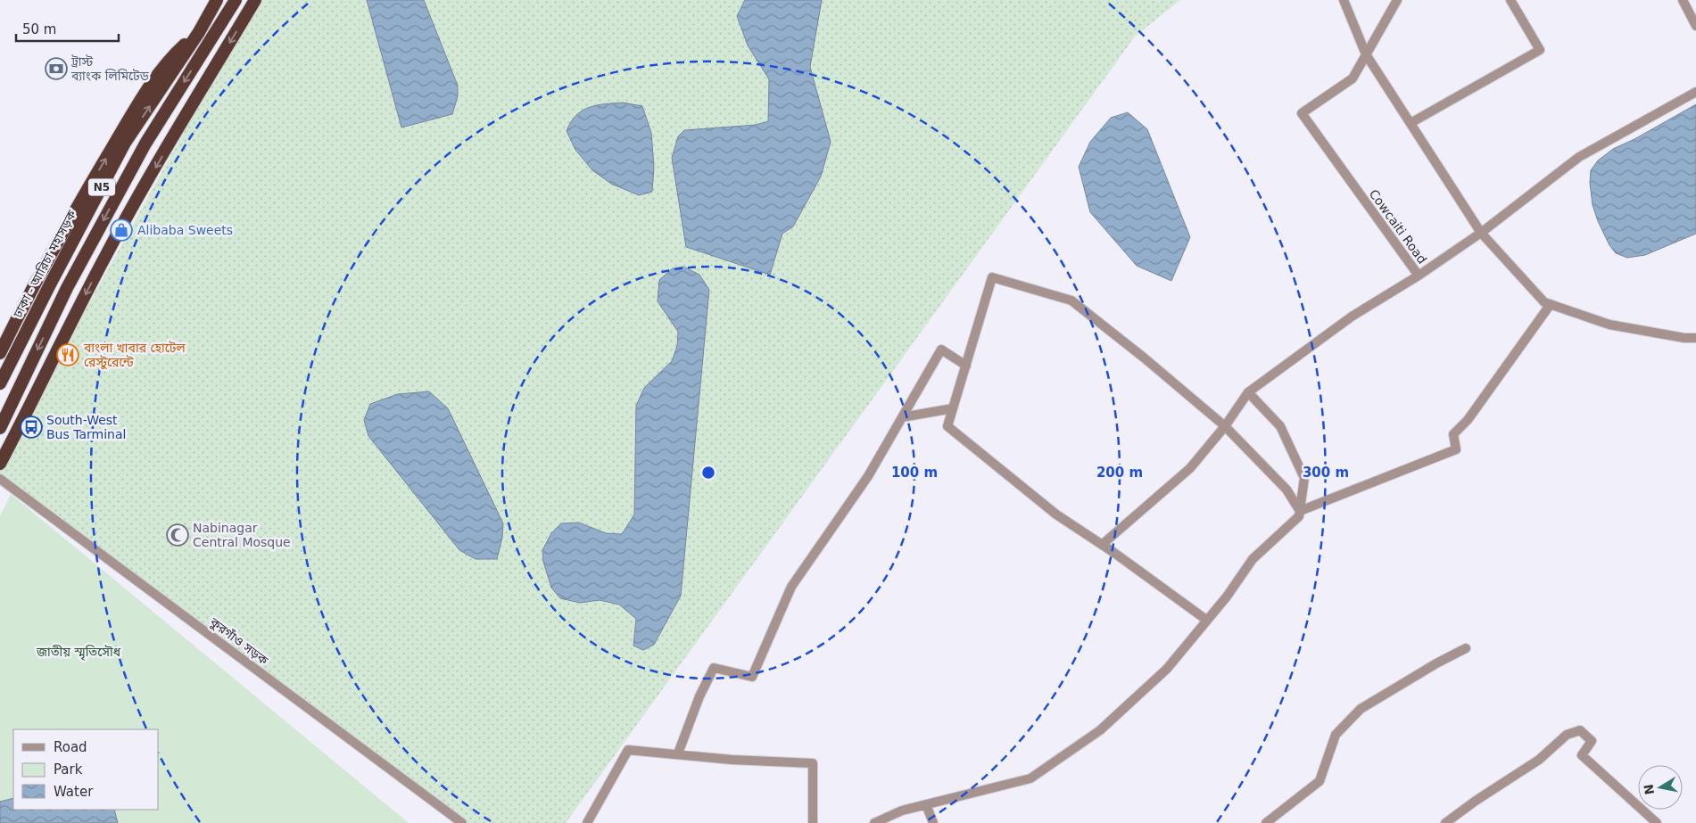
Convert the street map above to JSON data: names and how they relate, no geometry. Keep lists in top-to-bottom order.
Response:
{
  "streets": {
    "highway": ["N5", "ঢাকা - আরিচা মহাসড়ক"],
    "street": ["Cowcaiti Road", "কুরগাঁও সড়ক"]
  },
  "parks": ["জাতীয় স্মৃতিসৌধ"],
  "places": {
    "bank": ["ট্রাস্ট ব্যাংক লিমিটেড"],
    "shop": ["Alibaba Sweets"],
    "restaurant": ["বাংলা খাবার হোটেল রেস্টুরেন্টে"],
    "bus stop": ["South-West Bus Tarminal"],
    "mosque": ["Nabinagar Central Mosque"]
  },
  "legend": ["Road", "Park", "Water"],
  "scale_bar": "50 m",
  "north": "left",
  "rings": ["100 m", "200 m", "300 m"]
}
